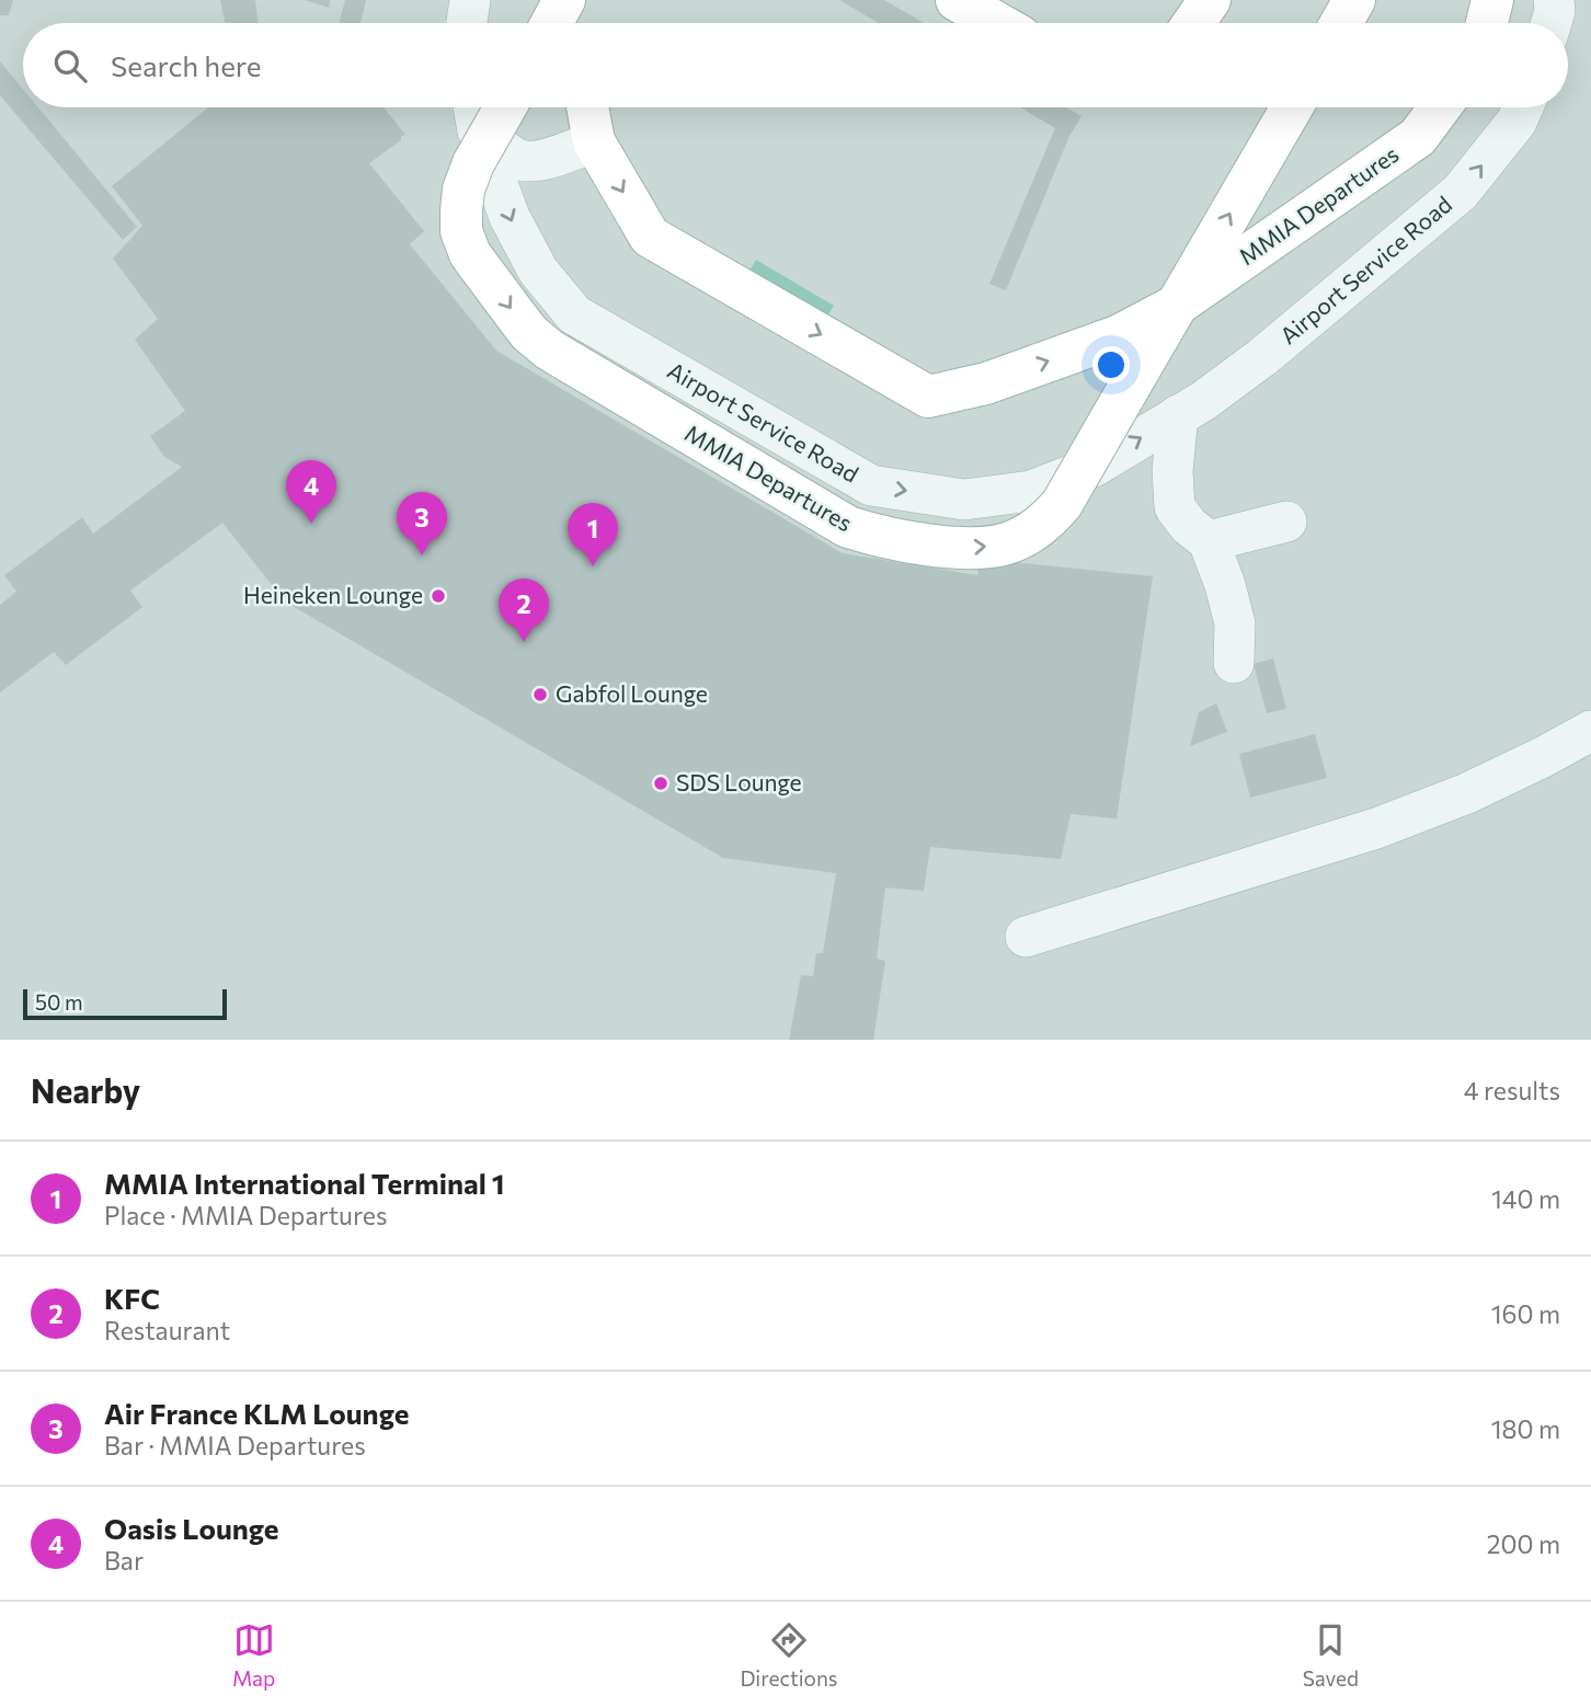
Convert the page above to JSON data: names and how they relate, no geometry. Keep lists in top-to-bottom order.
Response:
{
  "streets": {
    "main road": ["MMIA Departures"],
    "lane": ["Airport Service Road"]
  },
  "crossings": [
    ["MMIA Departures", "Airport Service Road"]
  ],
  "places": ["Heineken Lounge", "Gabfol Lounge", "SDS Lounge"],
  "scale_bar": "50 m",
  "page": {
    "search": "Search here",
    "pins": [
      "4",
      "3",
      "1",
      "2"
    ],
    "scale": "50 m",
    "heading": ["Nearby", "4 results"],
    "list": [
      {
        "mark": "1",
        "name": "MMIA International Terminal 1",
        "note": "Place · MMIA Departures",
        "value": "140 m"
      },
      {
        "mark": "2",
        "name": "KFC",
        "note": "Restaurant",
        "value": "160 m"
      },
      {
        "mark": "3",
        "name": "Air France KLM Lounge",
        "note": "Bar · MMIA Departures",
        "value": "180 m"
      },
      {
        "mark": "4",
        "name": "Oasis Lounge",
        "note": "Bar",
        "value": "200 m"
      }
    ],
    "nav": ["Map", "Directions", "Saved"]
  }
}
